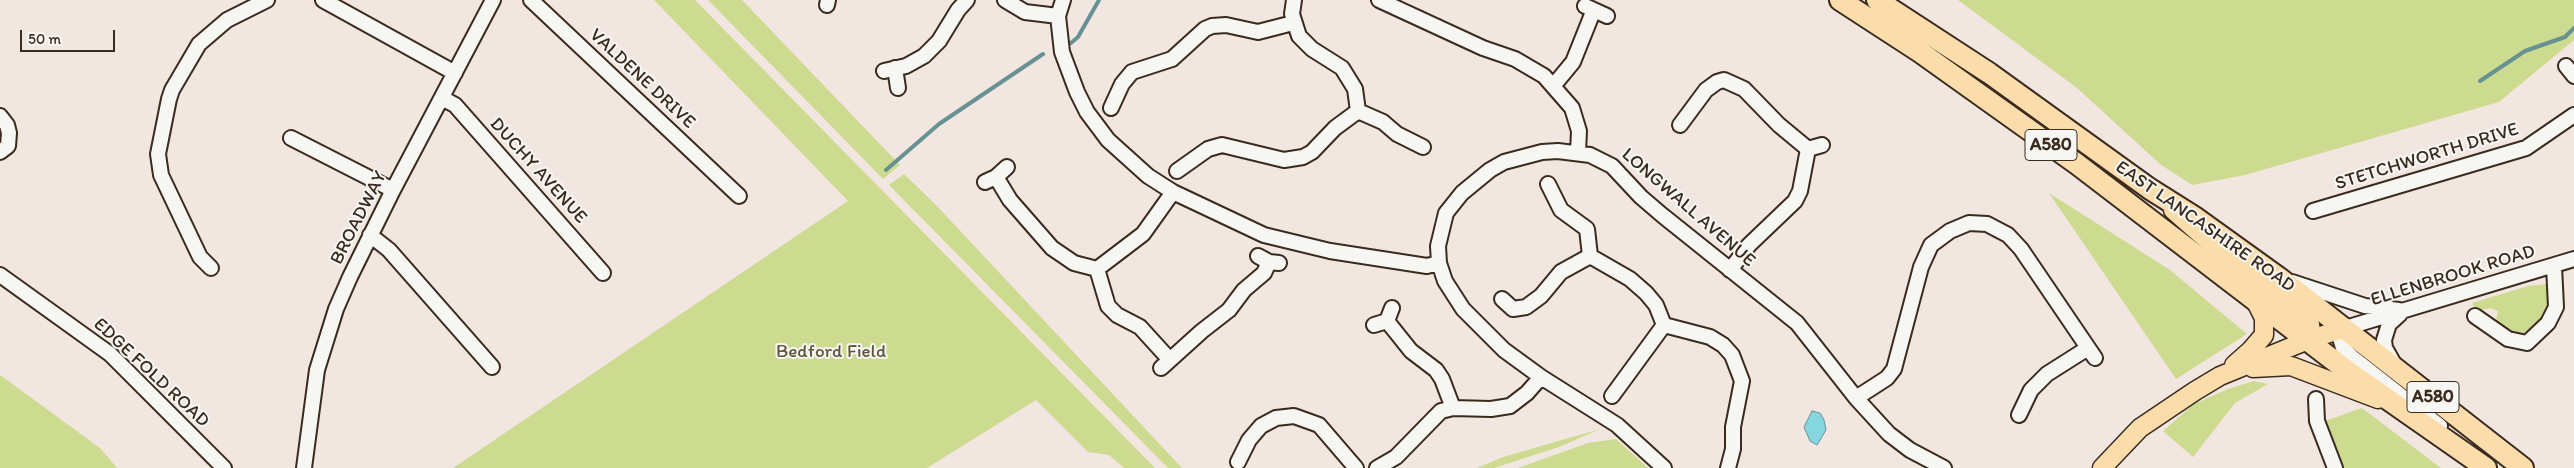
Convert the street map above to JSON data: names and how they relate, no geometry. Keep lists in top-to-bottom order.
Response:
{
  "streets": {
    "highway": ["A580", "EAST LANCASHIRE ROAD"],
    "street": [
      "VALDENE DRIVE",
      "STETCHWORTH DRIVE",
      "DUCHY AVENUE",
      "LONGWALL AVENUE",
      "BROADWAY",
      "ELLENBROOK ROAD",
      "EDGE FOLD ROAD"
    ]
  },
  "crossings": [
    ["DUCHY AVENUE", "BROADWAY"],
    ["EAST LANCASHIRE ROAD", "ELLENBROOK ROAD"]
  ],
  "parks": ["Bedford Field"],
  "scale_bar": "50 m"
}
